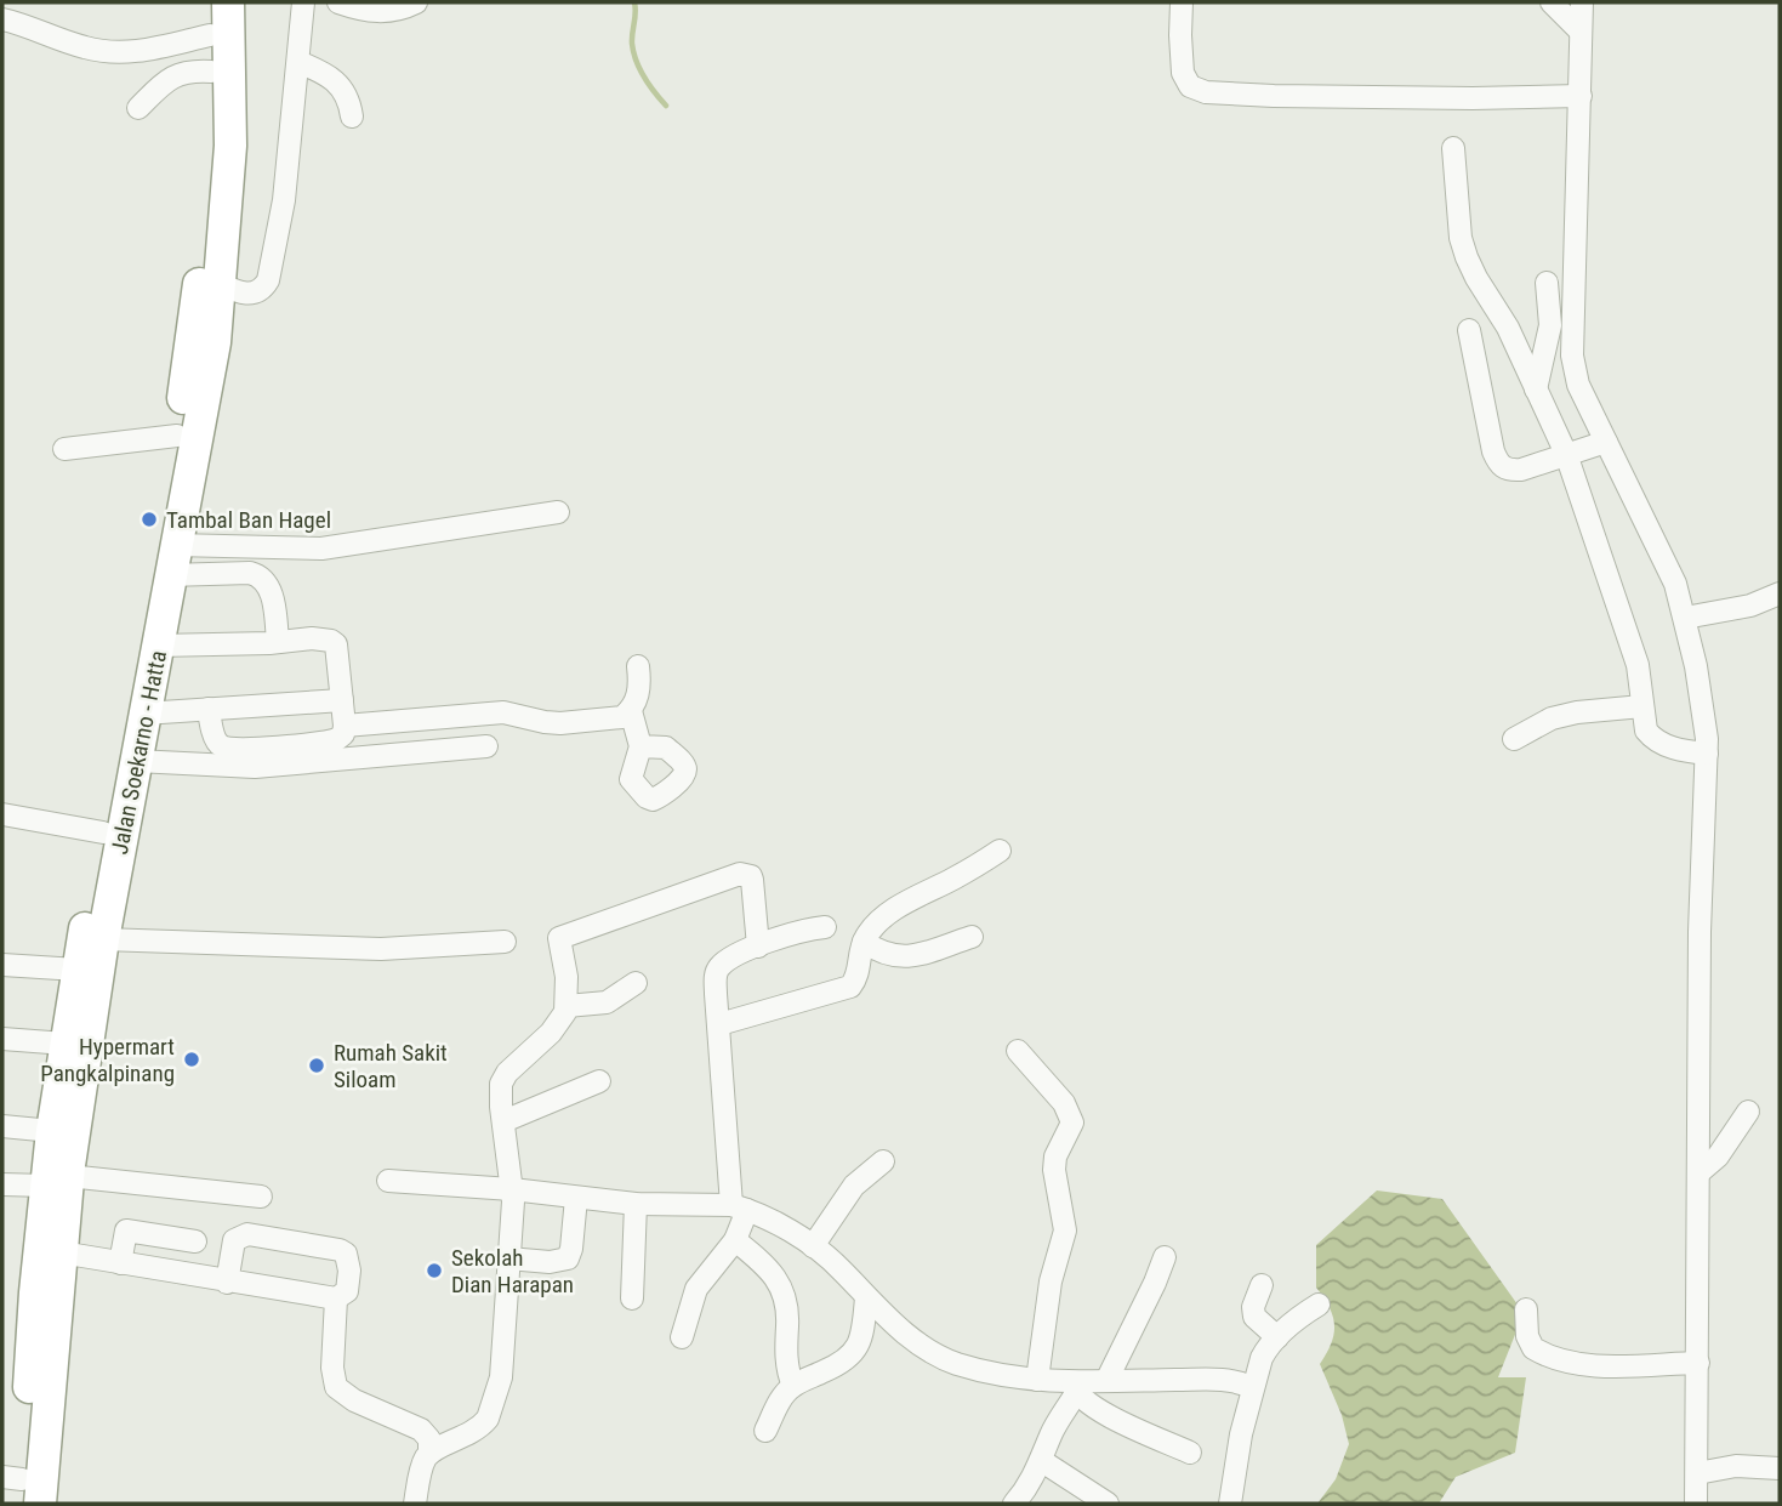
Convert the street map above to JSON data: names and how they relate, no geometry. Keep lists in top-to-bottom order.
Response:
{
  "streets": {
    "highway": ["Jalan Soekarno - Hatta"]
  },
  "places": [
    "Tambal Ban Hagel",
    "Hypermart Pangkalpinang",
    "Rumah Sakit Siloam",
    "Sekolah Dian Harapan"
  ]
}
